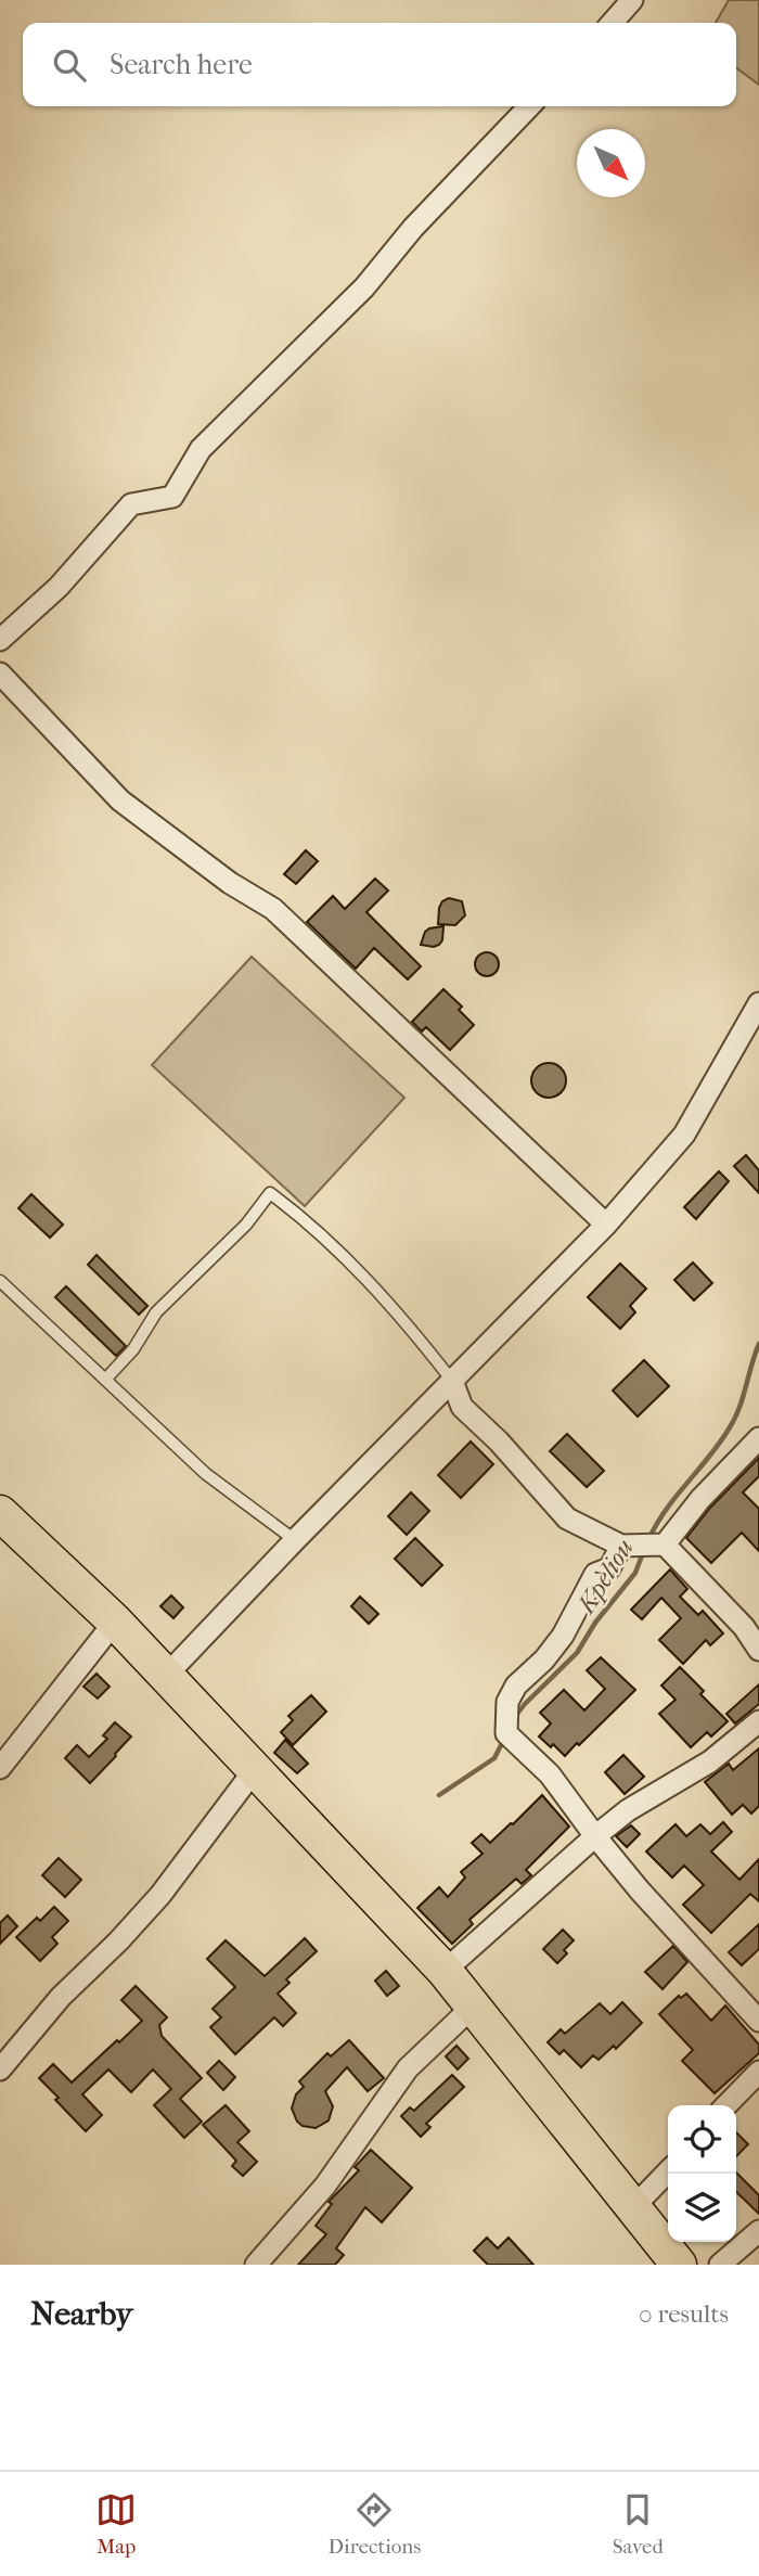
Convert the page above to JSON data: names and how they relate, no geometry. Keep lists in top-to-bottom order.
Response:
{
  "water": ["Kpèliou"],
  "north": "bottom right",
  "page": {
    "search": "Search here",
    "heading": ["Nearby", "0 results"],
    "nav": ["Map", "Directions", "Saved"]
  }
}
